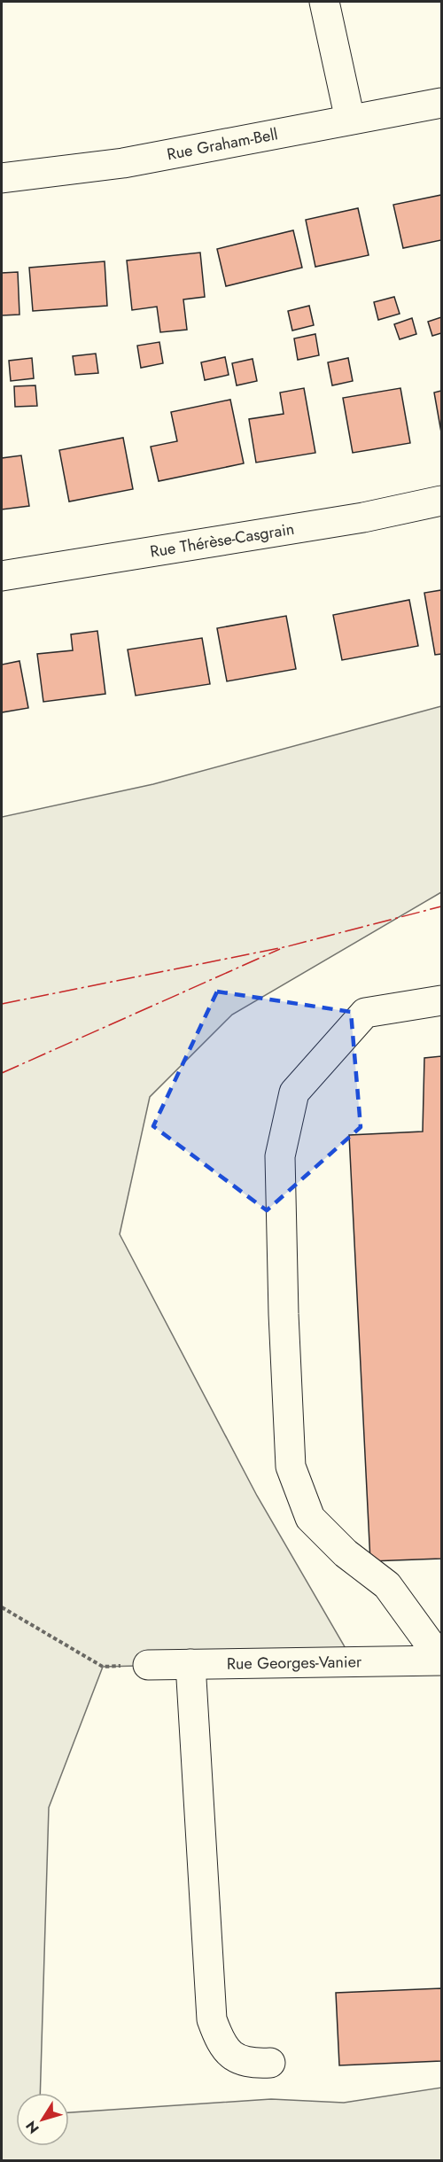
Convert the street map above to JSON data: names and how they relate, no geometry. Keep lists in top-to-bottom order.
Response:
{
  "streets": {
    "street": ["Rue Graham-Bell", "Rue Thérèse-Casgrain", "Rue Georges-Vanier"]
  },
  "north": "bottom left"
}
